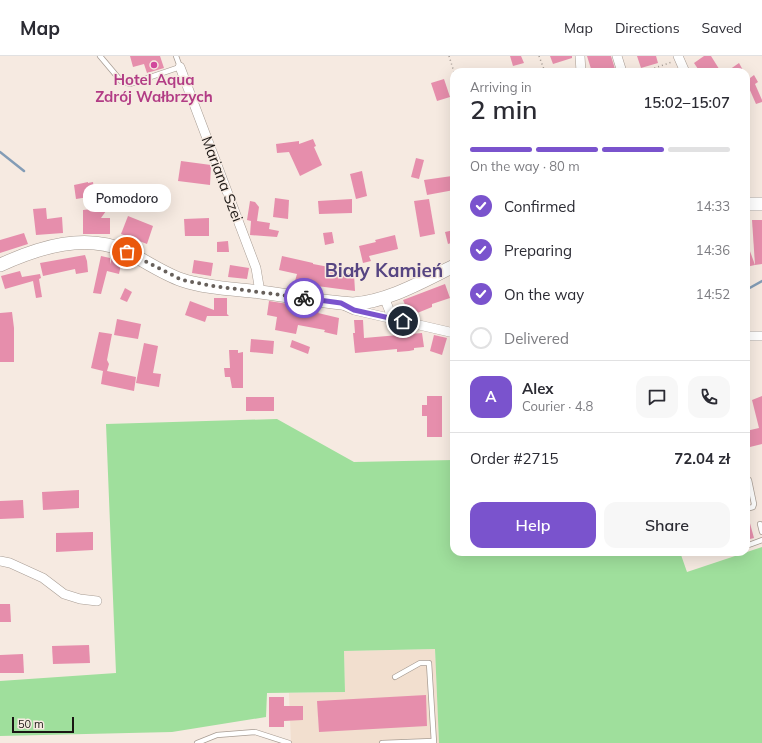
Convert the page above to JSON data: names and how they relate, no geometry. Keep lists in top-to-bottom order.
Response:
{
  "streets": {
    "street": ["Mariana Szei"]
  },
  "districts": ["Biały Kamień"],
  "places": ["Hotel Aqua Zdrój Wałbrzych", "Pomodoro"],
  "scale_bar": "50 m",
  "page": {
    "header": "Map",
    "nav": ["Map", "Directions", "Saved"],
    "heading": ["2 min", "Arriving in", "15:02–15:07"],
    "panel": [
      "Alex",
      "Courier · 4.8",
      "Order #2715",
      "72.04 zł"
    ],
    "bar": "On the way · 80 m",
    "bubble": "Pomodoro",
    "list": [
      ["Confirmed", "14:33"],
      ["Preparing", "14:36"],
      ["On the way", "14:52"],
      "Delivered"
    ],
    "round": "A",
    "buttons": ["Help", "Share"],
    "scale": "50 m"
  }
}
